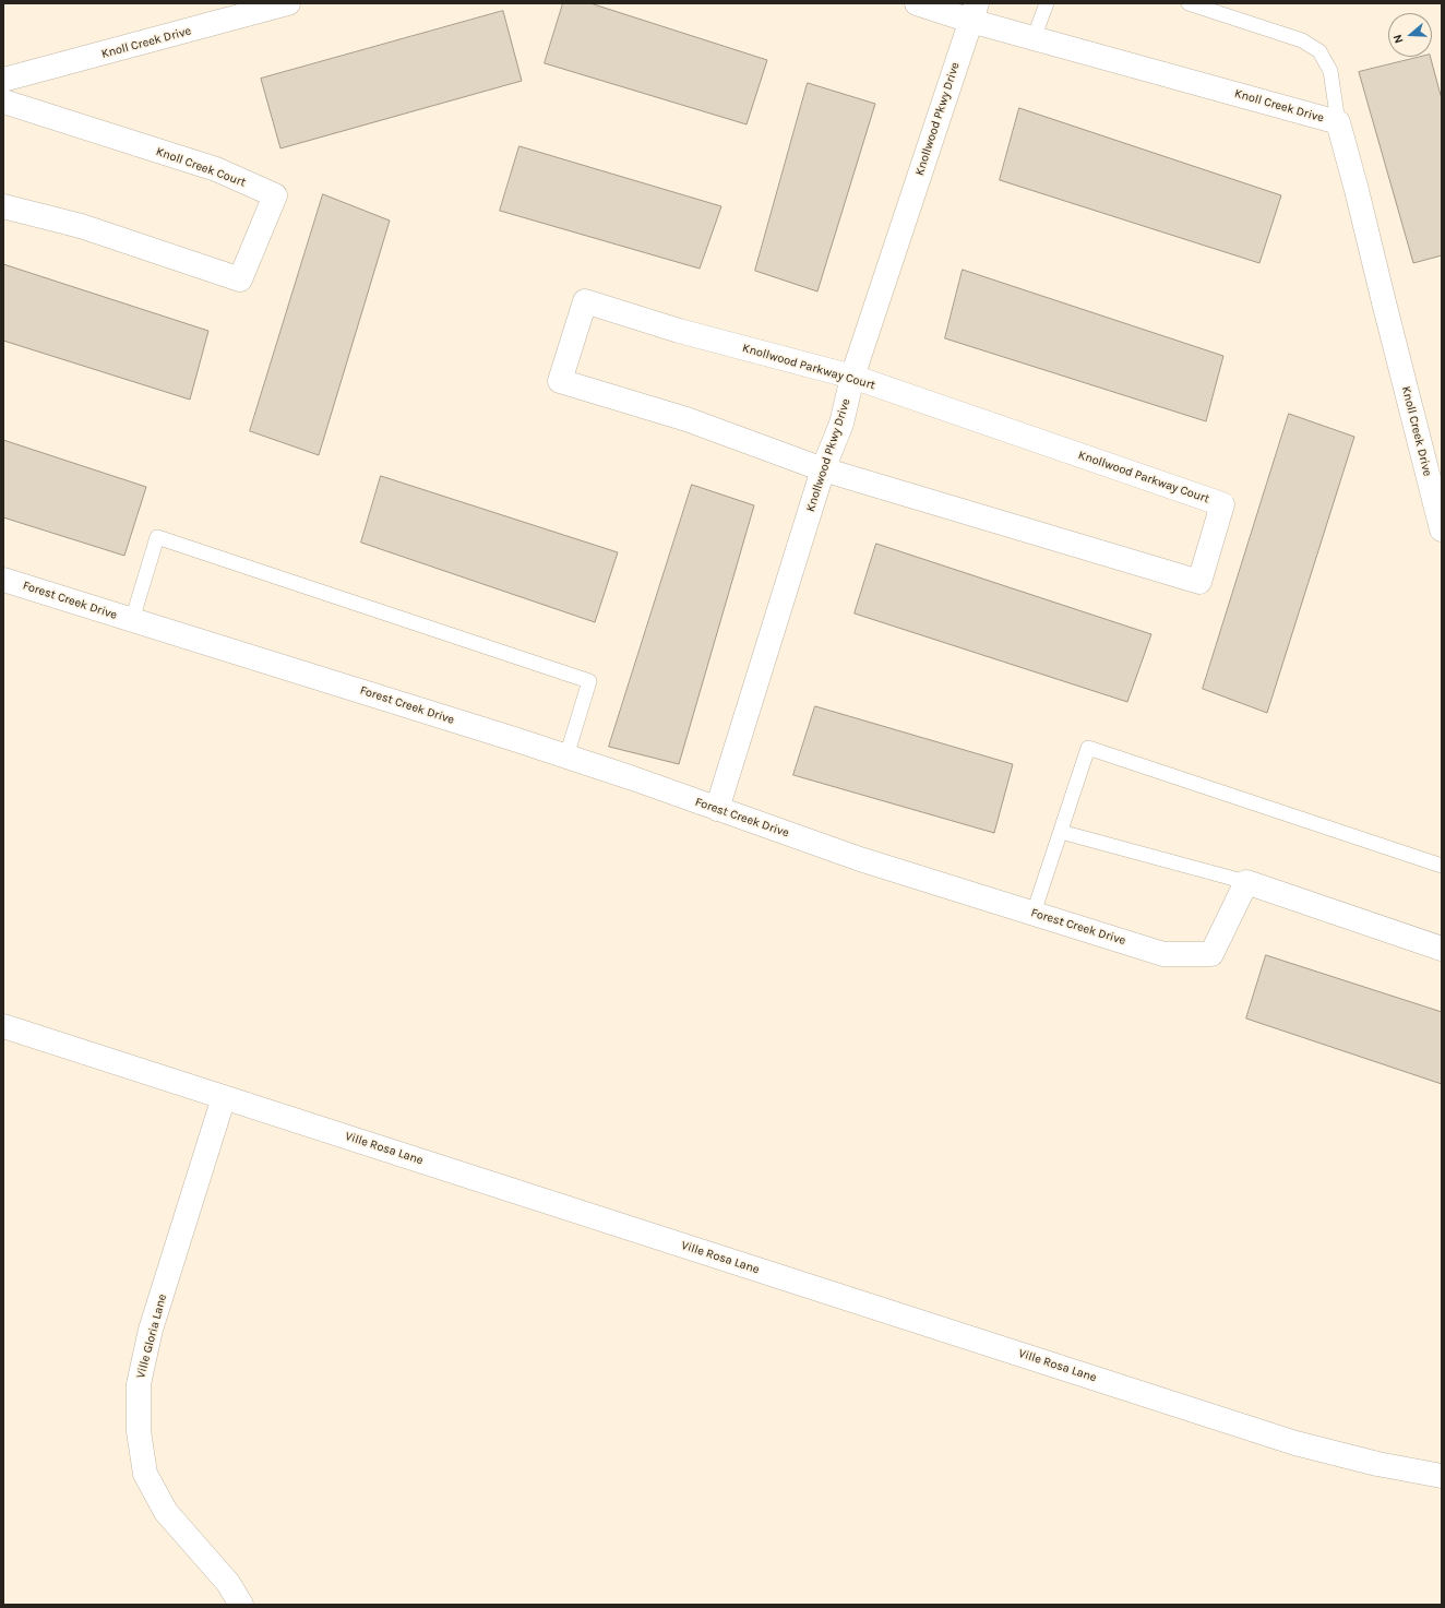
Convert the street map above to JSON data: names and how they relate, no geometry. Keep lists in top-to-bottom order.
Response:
{
  "streets": {
    "street": [
      "Knoll Creek Drive",
      "Knollwood Pkwy Drive",
      "Knoll Creek Court",
      "Knollwood Parkway Court",
      "Forest Creek Drive",
      "Ville Rosa Lane",
      "Ville Gloria Lane"
    ]
  },
  "crossings": [
    ["Knoll Creek Drive", "Knollwood Pkwy Drive"],
    ["Knollwood Pkwy Drive", "Knollwood Parkway Court"],
    ["Knollwood Pkwy Drive", "Forest Creek Drive"],
    ["Ville Rosa Lane", "Ville Gloria Lane"]
  ],
  "north": "left"
}
